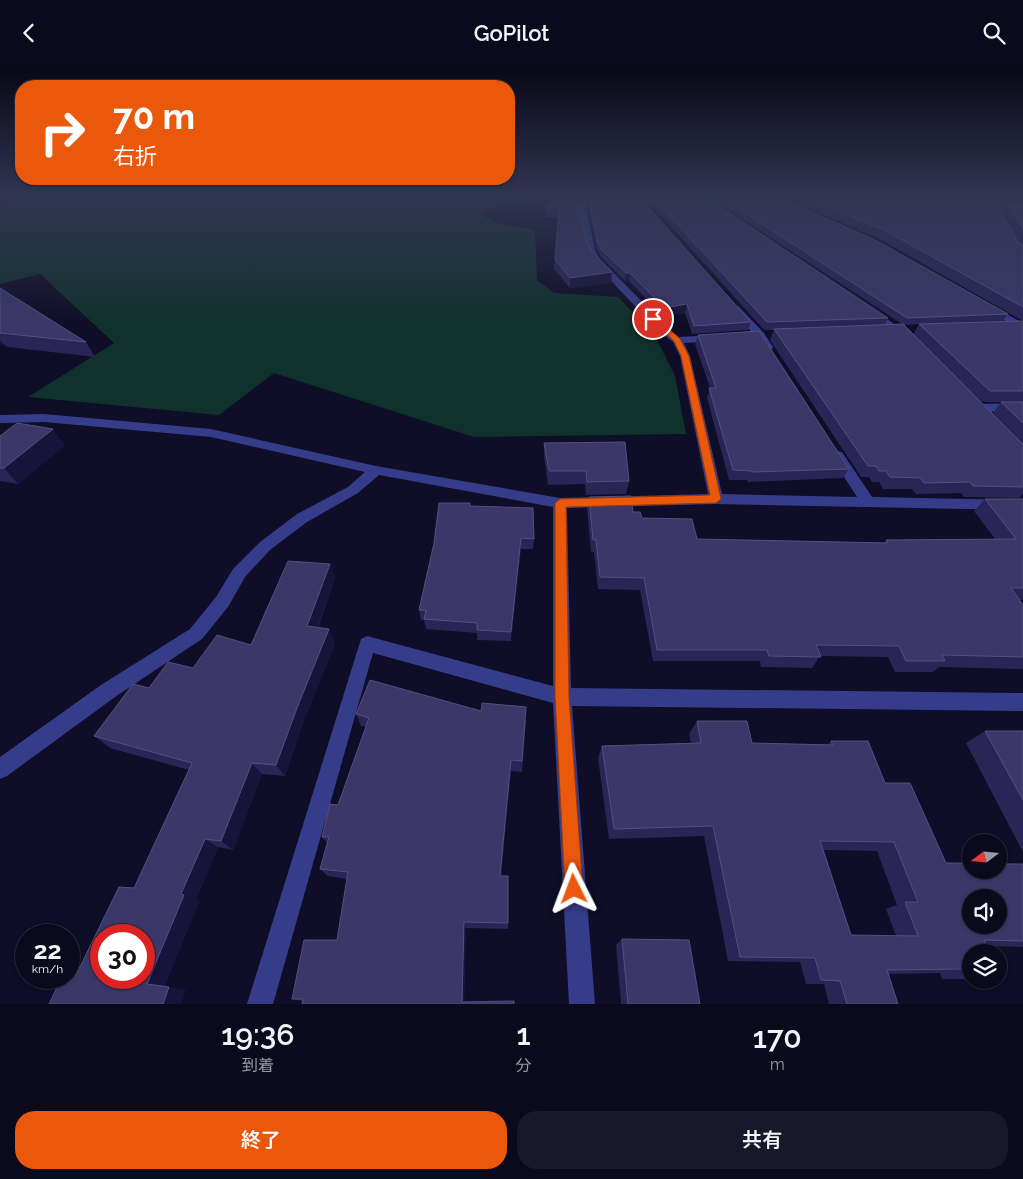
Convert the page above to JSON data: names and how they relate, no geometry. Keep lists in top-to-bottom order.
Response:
{
  "north": "left",
  "page": {
    "header": "GoPilot",
    "turn": ["70 m", "右折"],
    "speed": "22 km/h",
    "limit": "30",
    "eta": [
      "19:36",
      "到着",
      "1",
      "分",
      "170",
      "m"
    ],
    "buttons": ["終了", "共有"]
  }
}
